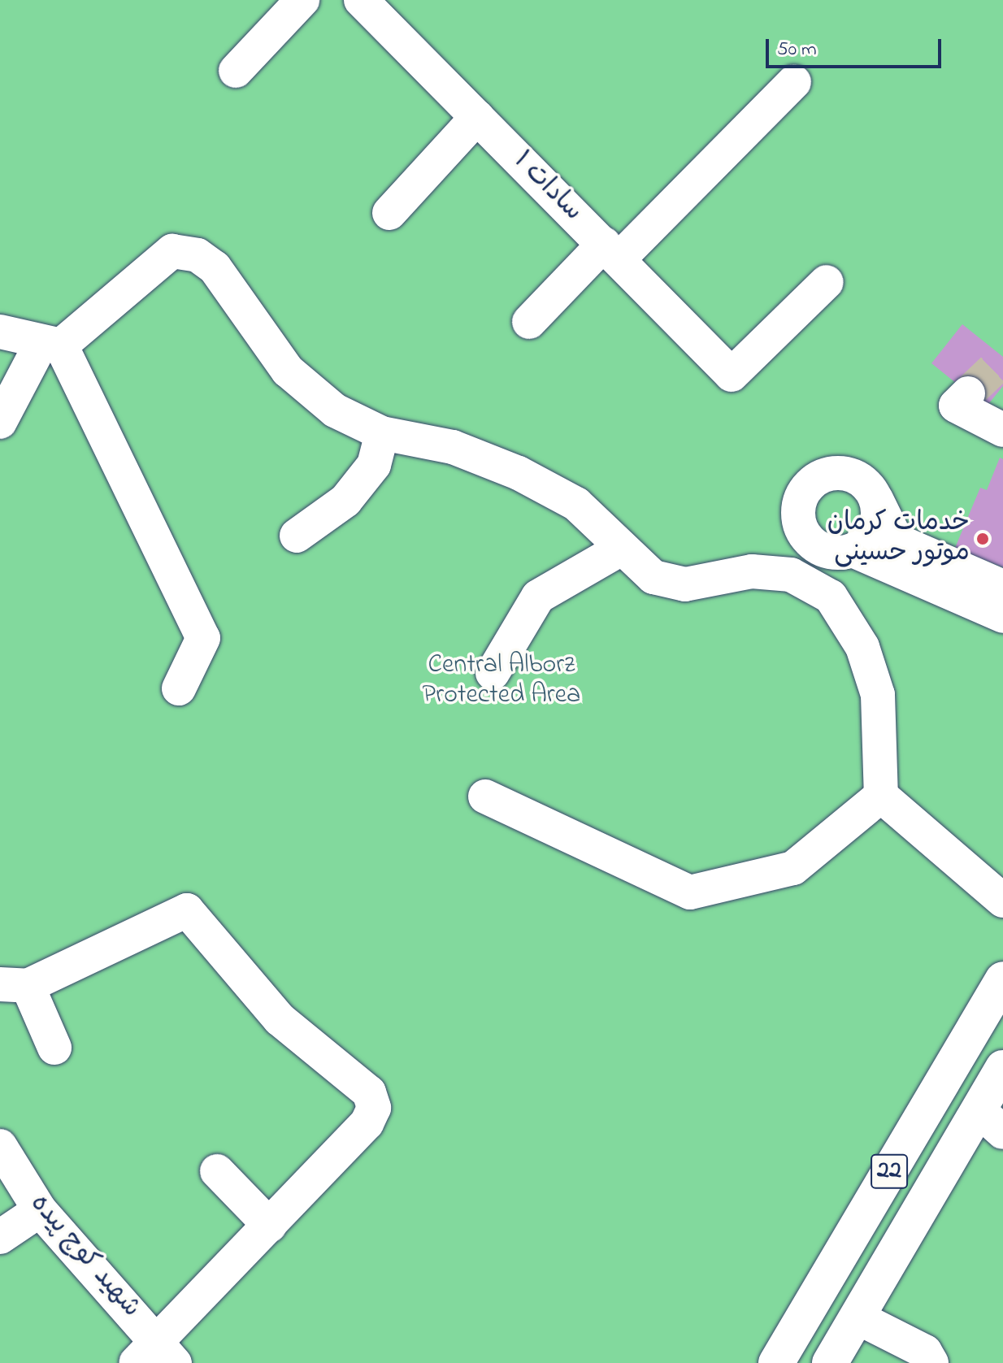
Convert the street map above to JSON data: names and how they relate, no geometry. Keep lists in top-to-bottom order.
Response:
{
  "streets": {
    "highway": ["22"],
    "street": ["سادات ۱", "شهید کوچ پیده"]
  },
  "parks": ["Central Alborz Protected Area"],
  "places": ["خدمات کرمان موتور حسینی"],
  "scale_bar": "50 m"
}
